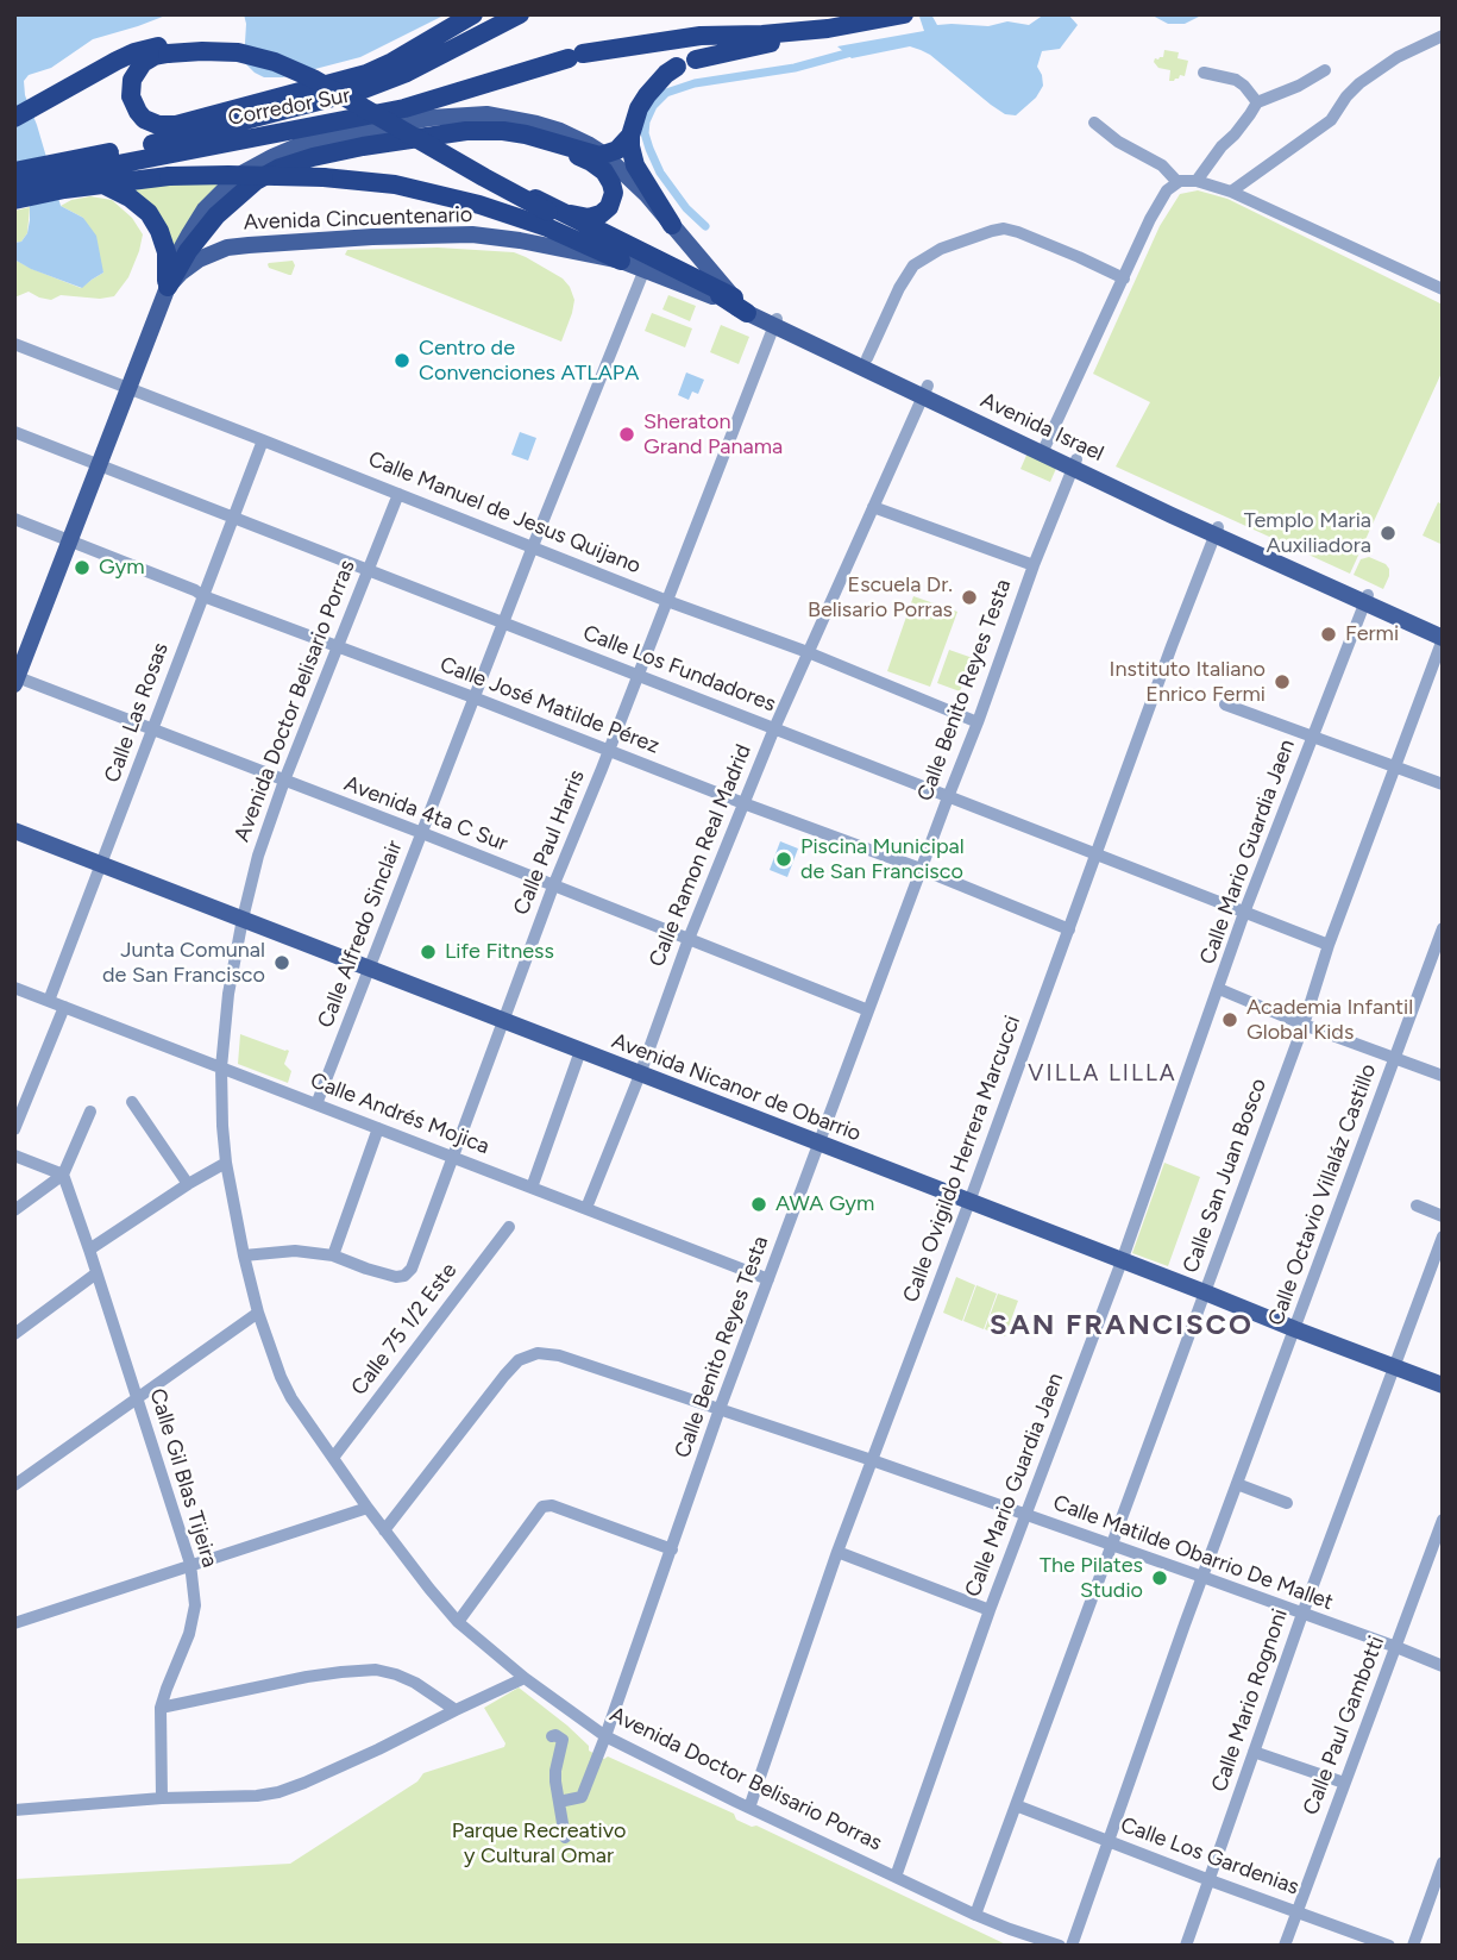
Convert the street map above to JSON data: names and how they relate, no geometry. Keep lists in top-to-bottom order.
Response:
{
  "streets": {
    "highway": ["Corredor Sur"],
    "main road": ["Avenida Cincuentenario", "Avenida Israel", "Avenida Nicanor de Obarrio"],
    "street": [
      "Calle Manuel de Jesus Quijano",
      "Calle Los Fundadores",
      "Calle Benito Reyes Testa",
      "Avenida Doctor Belisario Porras",
      "Calle José Matilde Pérez",
      "Calle Las Rosas",
      "Avenida 4ta C Sur",
      "Calle Paul Harris",
      "Calle Mario Guardia Jaen",
      "Calle Ramon Real Madrid",
      "Calle Alfredo Sinclair",
      "Calle Andrés Mojica",
      "Calle Ovigildo Herrera Marcucci",
      "Calle San Juan Bosco",
      "Calle Octavio Villaláz Castillo",
      "Calle 75 1/2 Este",
      "Calle Gil Blas Tijeira",
      "Calle Matilde Obarrio De Mallet",
      "Calle Mario Rognoni",
      "Calle Paul Gambotti",
      "Calle Los Gardenias"
    ]
  },
  "crossings": [
    ["Avenida Cincuentenario", "Avenida Israel"],
    ["Avenida Cincuentenario", "Calle Manuel de Jesus Quijano"],
    ["Avenida Cincuentenario", "Calle Los Fundadores"],
    ["Avenida Cincuentenario", "Calle José Matilde Pérez"],
    ["Avenida Cincuentenario", "Avenida 4ta C Sur"],
    ["Avenida Cincuentenario", "Calle Paul Harris"],
    ["Avenida Israel", "Calle Benito Reyes Testa"],
    ["Avenida Israel", "Calle Paul Harris"],
    ["Avenida Israel", "Calle Mario Guardia Jaen"],
    ["Avenida Israel", "Calle Ramon Real Madrid"],
    ["Avenida Israel", "Calle Alfredo Sinclair"],
    ["Avenida Israel", "Calle Ovigildo Herrera Marcucci"],
    ["Avenida Israel", "Calle San Juan Bosco"],
    ["Calle Manuel de Jesus Quijano", "Calle Benito Reyes Testa"],
    ["Calle Manuel de Jesus Quijano", "Avenida Doctor Belisario Porras"],
    ["Calle Manuel de Jesus Quijano", "Calle Las Rosas"],
    ["Calle Manuel de Jesus Quijano", "Calle Paul Harris"],
    ["Calle Manuel de Jesus Quijano", "Calle Ramon Real Madrid"],
    ["Calle Manuel de Jesus Quijano", "Calle Alfredo Sinclair"],
    ["Calle Los Fundadores", "Calle Benito Reyes Testa"],
    ["Calle Los Fundadores", "Avenida Doctor Belisario Porras"],
    ["Calle Los Fundadores", "Calle Las Rosas"],
    ["Calle Los Fundadores", "Calle Paul Harris"],
    ["Calle Los Fundadores", "Calle Mario Guardia Jaen"],
    ["Calle Los Fundadores", "Calle Ramon Real Madrid"],
    ["Calle Los Fundadores", "Calle Alfredo Sinclair"],
    ["Calle Los Fundadores", "Calle Ovigildo Herrera Marcucci"],
    ["Calle Los Fundadores", "Calle San Juan Bosco"],
    ["Calle Benito Reyes Testa", "Avenida Doctor Belisario Porras"],
    ["Calle Benito Reyes Testa", "Calle José Matilde Pérez"],
    ["Calle Benito Reyes Testa", "Avenida 4ta C Sur"],
    ["Calle Benito Reyes Testa", "Avenida Nicanor de Obarrio"],
    ["Calle Benito Reyes Testa", "Calle Andrés Mojica"],
    ["Calle Benito Reyes Testa", "Calle Matilde Obarrio De Mallet"],
    ["Avenida Doctor Belisario Porras", "Calle José Matilde Pérez"],
    ["Avenida Doctor Belisario Porras", "Avenida 4ta C Sur"],
    ["Avenida Doctor Belisario Porras", "Calle Paul Harris"],
    ["Avenida Doctor Belisario Porras", "Calle Mario Guardia Jaen"],
    ["Avenida Doctor Belisario Porras", "Avenida Nicanor de Obarrio"],
    ["Avenida Doctor Belisario Porras", "Calle Andrés Mojica"],
    ["Avenida Doctor Belisario Porras", "Calle Ovigildo Herrera Marcucci"],
    ["Avenida Doctor Belisario Porras", "Calle San Juan Bosco"],
    ["Avenida Doctor Belisario Porras", "Calle 75 1/2 Este"],
    ["Avenida Doctor Belisario Porras", "Calle Matilde Obarrio De Mallet"],
    ["Calle José Matilde Pérez", "Calle Las Rosas"],
    ["Calle José Matilde Pérez", "Calle Paul Harris"],
    ["Calle José Matilde Pérez", "Calle Ramon Real Madrid"],
    ["Calle José Matilde Pérez", "Calle Alfredo Sinclair"],
    ["Calle José Matilde Pérez", "Calle Ovigildo Herrera Marcucci"],
    ["Calle Las Rosas", "Avenida 4ta C Sur"],
    ["Calle Las Rosas", "Avenida Nicanor de Obarrio"],
    ["Calle Las Rosas", "Calle Andrés Mojica"],
    ["Avenida 4ta C Sur", "Calle Paul Harris"],
    ["Avenida 4ta C Sur", "Calle Ramon Real Madrid"],
    ["Avenida 4ta C Sur", "Calle Alfredo Sinclair"],
    ["Calle Paul Harris", "Avenida Nicanor de Obarrio"],
    ["Calle Paul Harris", "Calle Andrés Mojica"],
    ["Calle Mario Guardia Jaen", "Avenida Nicanor de Obarrio"],
    ["Calle Mario Guardia Jaen", "Calle Matilde Obarrio De Mallet"],
    ["Calle Ramon Real Madrid", "Avenida Nicanor de Obarrio"],
    ["Calle Ramon Real Madrid", "Calle Andrés Mojica"],
    ["Calle Alfredo Sinclair", "Avenida Nicanor de Obarrio"],
    ["Calle Alfredo Sinclair", "Calle Andrés Mojica"],
    ["Avenida Nicanor de Obarrio", "Calle Ovigildo Herrera Marcucci"],
    ["Avenida Nicanor de Obarrio", "Calle San Juan Bosco"],
    ["Avenida Nicanor de Obarrio", "Calle Octavio Villaláz Castillo"],
    ["Avenida Nicanor de Obarrio", "Calle Mario Rognoni"],
    ["Calle Ovigildo Herrera Marcucci", "Calle Matilde Obarrio De Mallet"],
    ["Calle San Juan Bosco", "Calle Matilde Obarrio De Mallet"],
    ["Calle San Juan Bosco", "Calle Los Gardenias"],
    ["Calle Octavio Villaláz Castillo", "Calle Matilde Obarrio De Mallet"],
    ["Calle Octavio Villaláz Castillo", "Calle Los Gardenias"],
    ["Calle Matilde Obarrio De Mallet", "Calle Mario Rognoni"],
    ["Calle Matilde Obarrio De Mallet", "Calle Paul Gambotti"],
    ["Calle Mario Rognoni", "Calle Los Gardenias"],
    ["Calle Paul Gambotti", "Calle Los Gardenias"]
  ],
  "districts": ["VILLA LILLA", "SAN FRANCISCO"],
  "parks": ["Parque Recreativo y Cultural Omar"],
  "places": [
    "Centro de Convenciones ATLAPA",
    "Sheraton Grand Panama",
    "Templo Maria Auxiliadora",
    "Gym",
    "Escuela Dr. Belisario Porras",
    "Fermi",
    "Instituto Italiano Enrico Fermi",
    "Piscina Municipal de San Francisco",
    "Life Fitness",
    "Junta Comunal de San Francisco",
    "Academia Infantil Global Kids",
    "AWA Gym",
    "The Pilates Studio"
  ]
}
